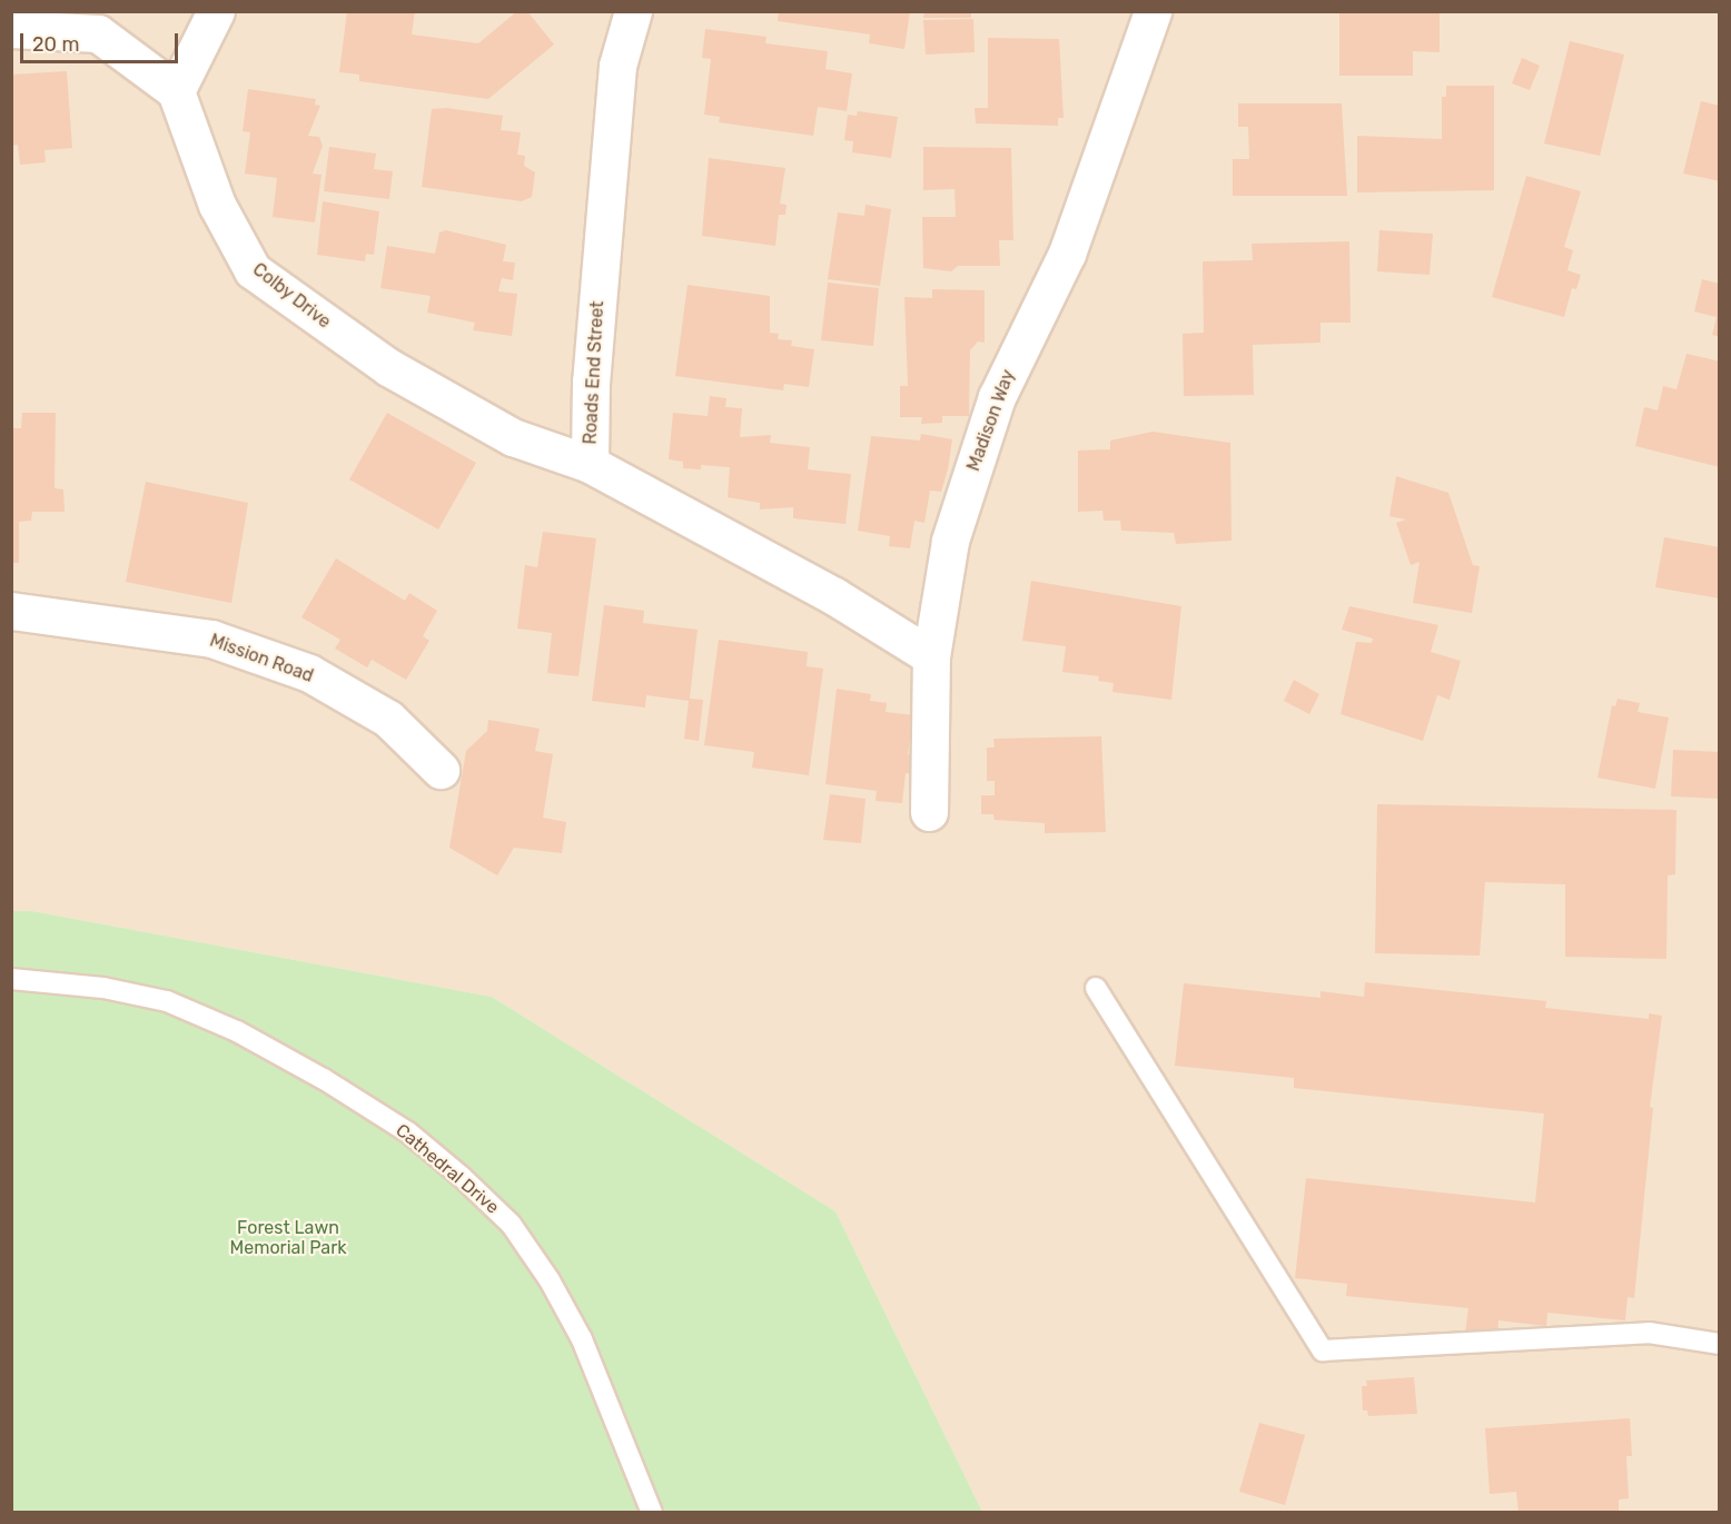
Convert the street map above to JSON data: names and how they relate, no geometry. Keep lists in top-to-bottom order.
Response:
{
  "streets": {
    "street": [
      "Colby Drive",
      "Roads End Street",
      "Madison Way",
      "Mission Road"
    ],
    "lane": ["Cathedral Drive"]
  },
  "crossings": [
    ["Colby Drive", "Roads End Street"],
    ["Roads End Street", "Madison Way"]
  ],
  "parks": ["Forest Lawn Memorial Park"],
  "scale_bar": "20 m"
}
